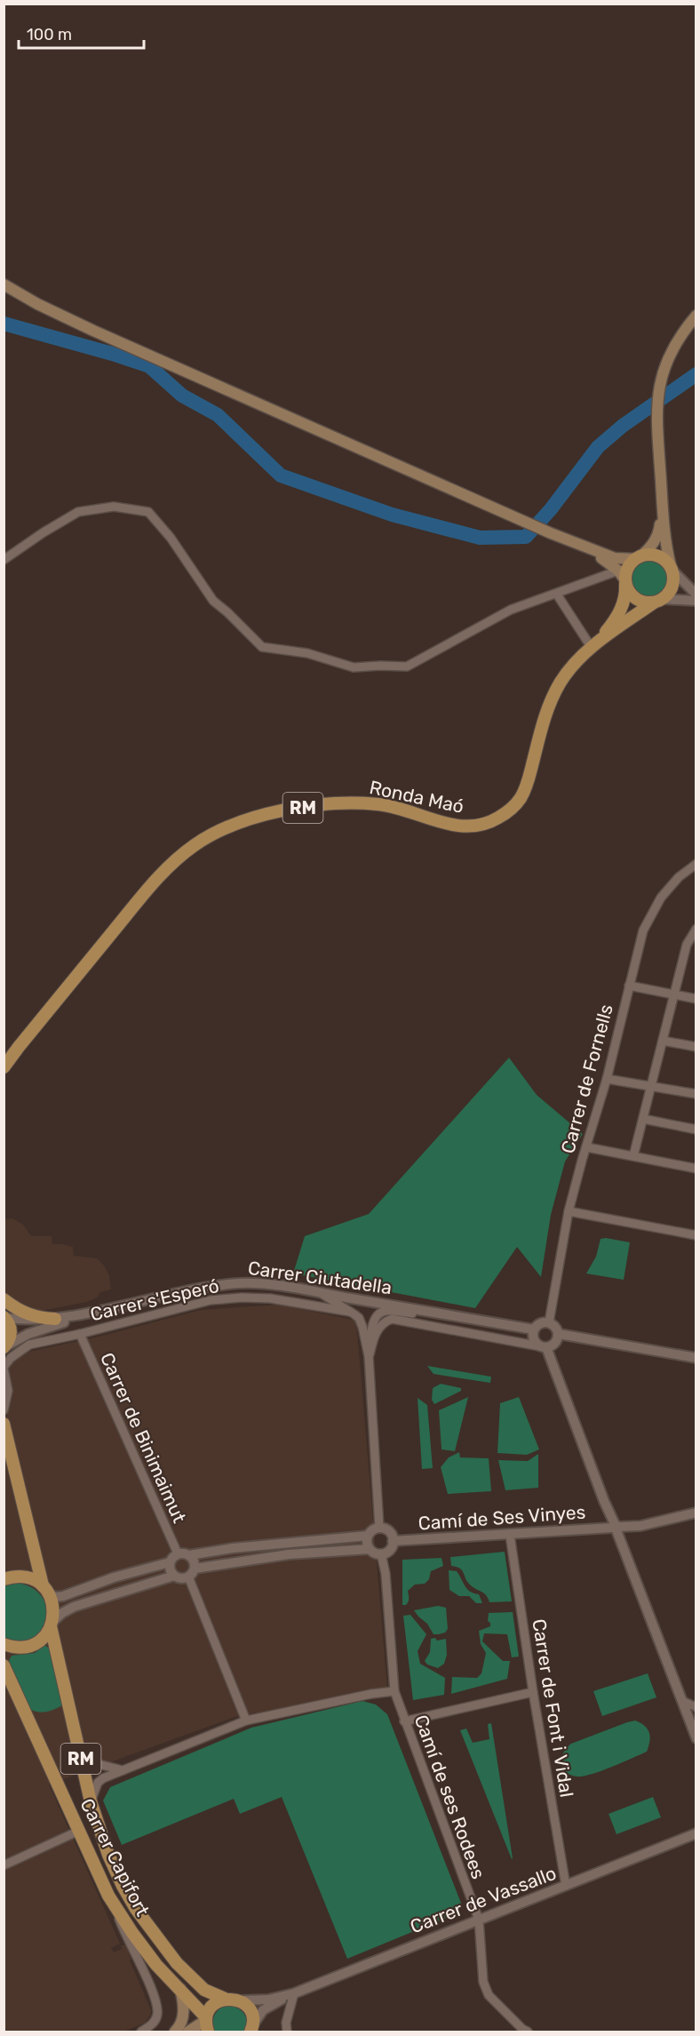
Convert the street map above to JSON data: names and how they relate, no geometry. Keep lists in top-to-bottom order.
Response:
{
  "streets": {
    "main road": ["Ronda Maó", "RM", "Carrer Capifort"],
    "street": [
      "Carrer de Fornells",
      "Carrer Ciutadella",
      "Carrer s'Esperó",
      "Carrer de Binimaimut",
      "Camí de Ses Vinyes",
      "Carrer de Font i Vidal",
      "Camí de ses Rodees",
      "Carrer de Vassallo"
    ]
  },
  "crossings": [
    ["RM", "Carrer de Vassallo"],
    ["Carrer de Fornells", "Carrer Ciutadella"],
    ["Carrer s'Esperó", "Carrer de Binimaimut"],
    ["Camí de Ses Vinyes", "Carrer de Font i Vidal"],
    ["Camí de Ses Vinyes", "Camí de ses Rodees"],
    ["Carrer de Font i Vidal", "Carrer de Vassallo"],
    ["Camí de ses Rodees", "Carrer de Vassallo"]
  ],
  "scale_bar": "100 m"
}
